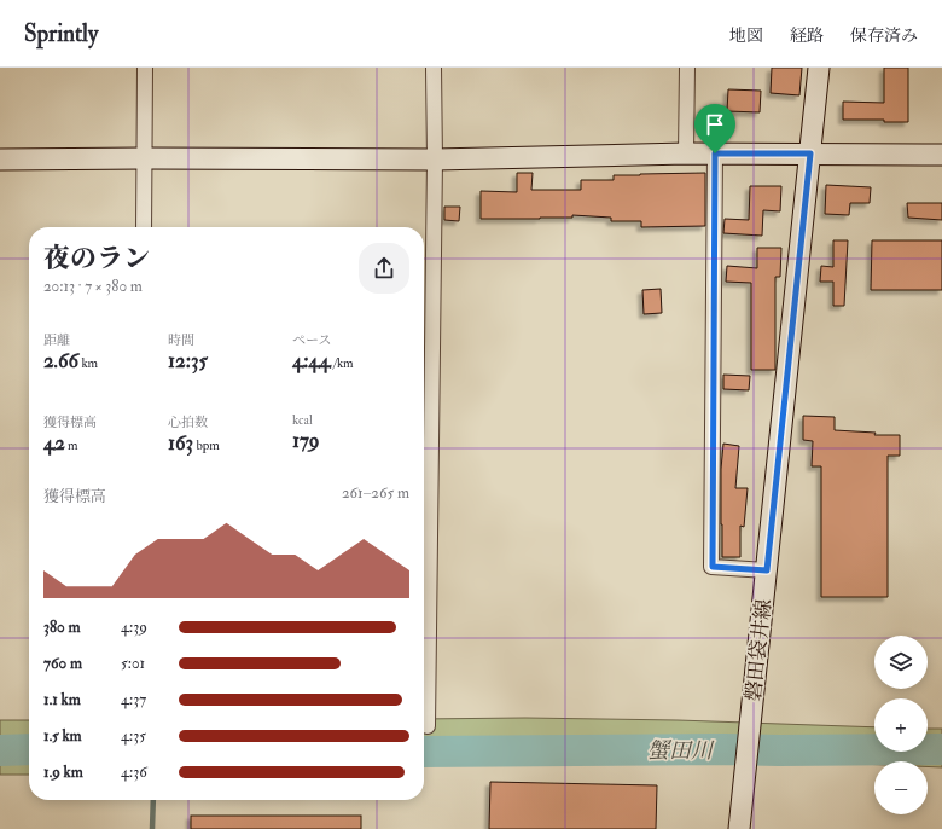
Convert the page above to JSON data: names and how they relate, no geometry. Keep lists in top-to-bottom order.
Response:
{
  "streets": {
    "street": ["磐田袋井線"]
  },
  "water": ["蟹田川"],
  "page": {
    "header": "Sprintly",
    "nav": ["地図", "経路", "保存済み"],
    "heading": ["夜のラン", "20:13 · 7 × 380 m"],
    "stats": [
      ["距離", "2.66 km"],
      ["時間", "12:35"],
      ["ペース", "4:44 /km"],
      ["獲得標高", "42 m"],
      ["心拍数", "163 bpm"],
      ["kcal", "179"]
    ],
    "chart": ["獲得標高", "261–265 m"],
    "list": [
      {
        "name": "380 m",
        "note": "4:39"
      },
      {
        "name": "760 m",
        "note": "5:01"
      },
      {
        "name": "1.1 km",
        "note": "4:37"
      },
      {
        "name": "1.5 km",
        "note": "4:35"
      },
      {
        "name": "1.9 km",
        "note": "4:36"
      }
    ],
    "map_buttons": ["+", "−"]
  }
}
